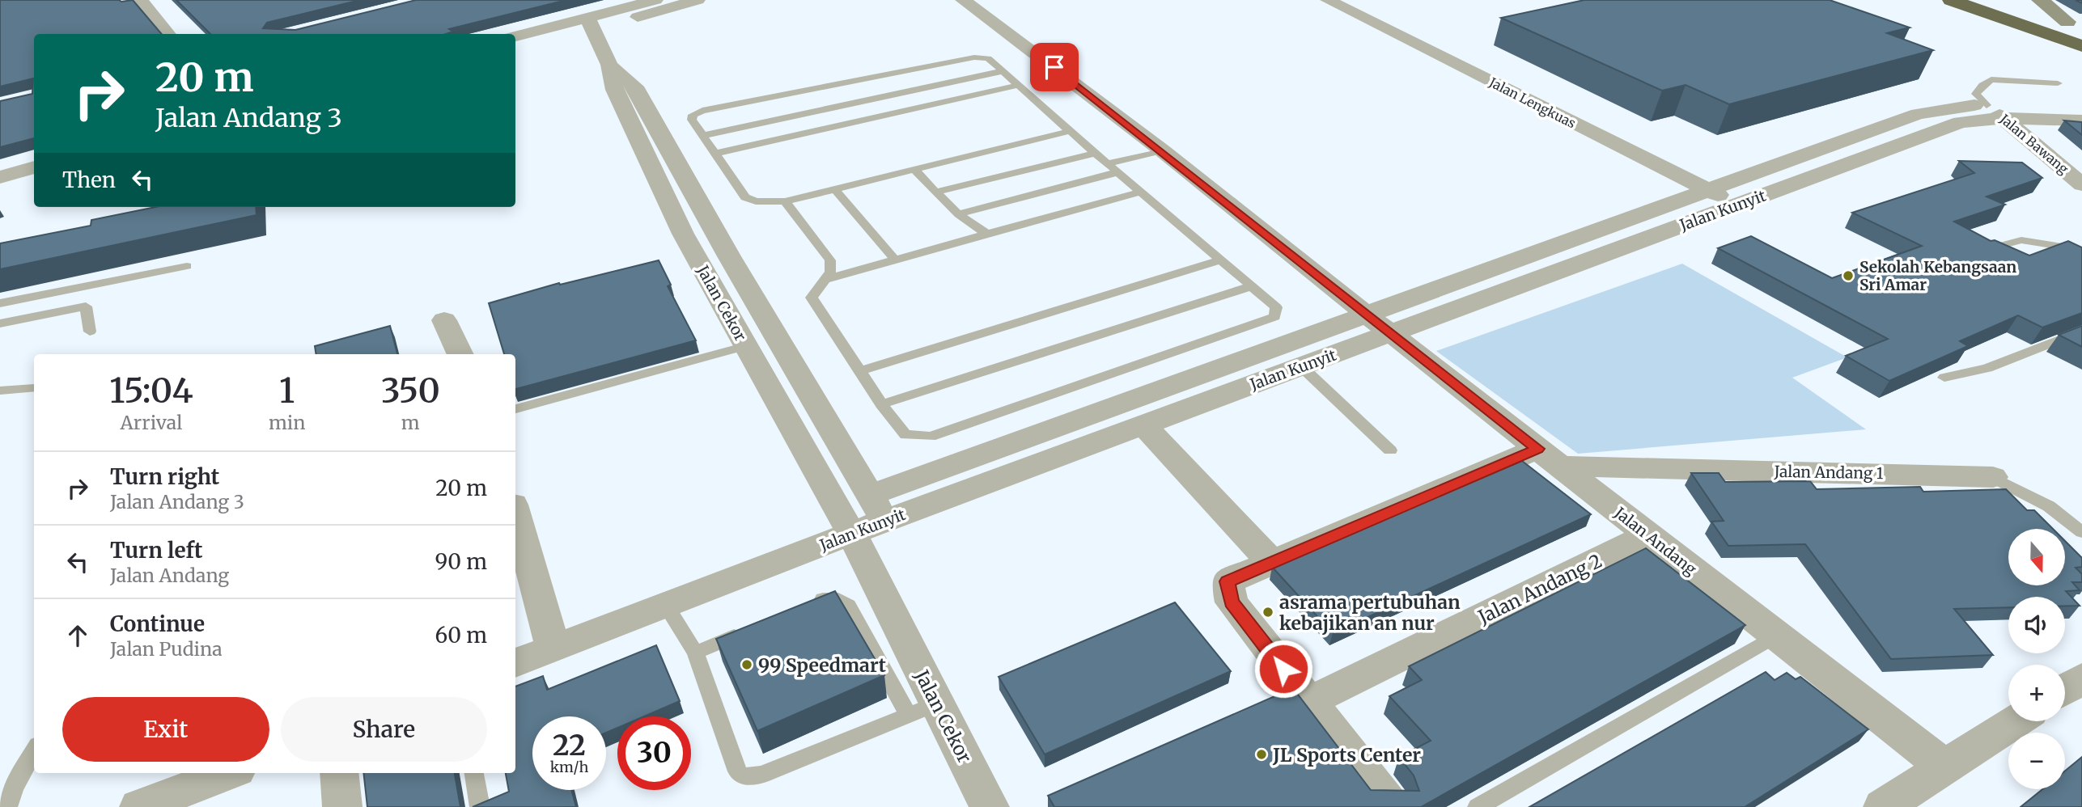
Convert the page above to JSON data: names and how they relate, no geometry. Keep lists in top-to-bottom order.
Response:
{
  "streets": {
    "street": [
      "Jalan Lengkuas",
      "Jalan Bawang",
      "Jalan Kunyit",
      "Jalan Cekor",
      "Jalan Andang 1",
      "Jalan Andang",
      "Jalan Andang 2"
    ]
  },
  "crossings": [
    ["Jalan Lengkuas", "Jalan Kunyit"],
    ["Jalan Bawang", "Jalan Kunyit"],
    ["Jalan Kunyit", "Jalan Cekor"],
    ["Jalan Kunyit", "Jalan Andang"],
    ["Jalan Andang 1", "Jalan Andang"],
    ["Jalan Andang", "Jalan Andang 2"]
  ],
  "places": [
    "Sekolah Kebangsaan Sri Amar",
    "asrama pertubuhan kebajikan an nur",
    "99 Speedmart",
    "JL Sports Center"
  ],
  "north": "bottom",
  "page": {
    "turn": ["20 m", "Jalan Andang 3"],
    "then": "Then",
    "eta": [
      "15:04",
      "Arrival",
      "1",
      "min",
      "350",
      "m"
    ],
    "list": [
      {
        "name": "Turn right",
        "note": "Jalan Andang 3",
        "value": "20 m"
      },
      {
        "name": "Turn left",
        "note": "Jalan Andang",
        "value": "90 m"
      },
      {
        "name": "Continue",
        "note": "Jalan Pudina",
        "value": "60 m"
      }
    ],
    "map_buttons": ["+", "−"],
    "buttons": ["Exit", "Share"],
    "speed": "22 km/h",
    "limit": "30"
  }
}
